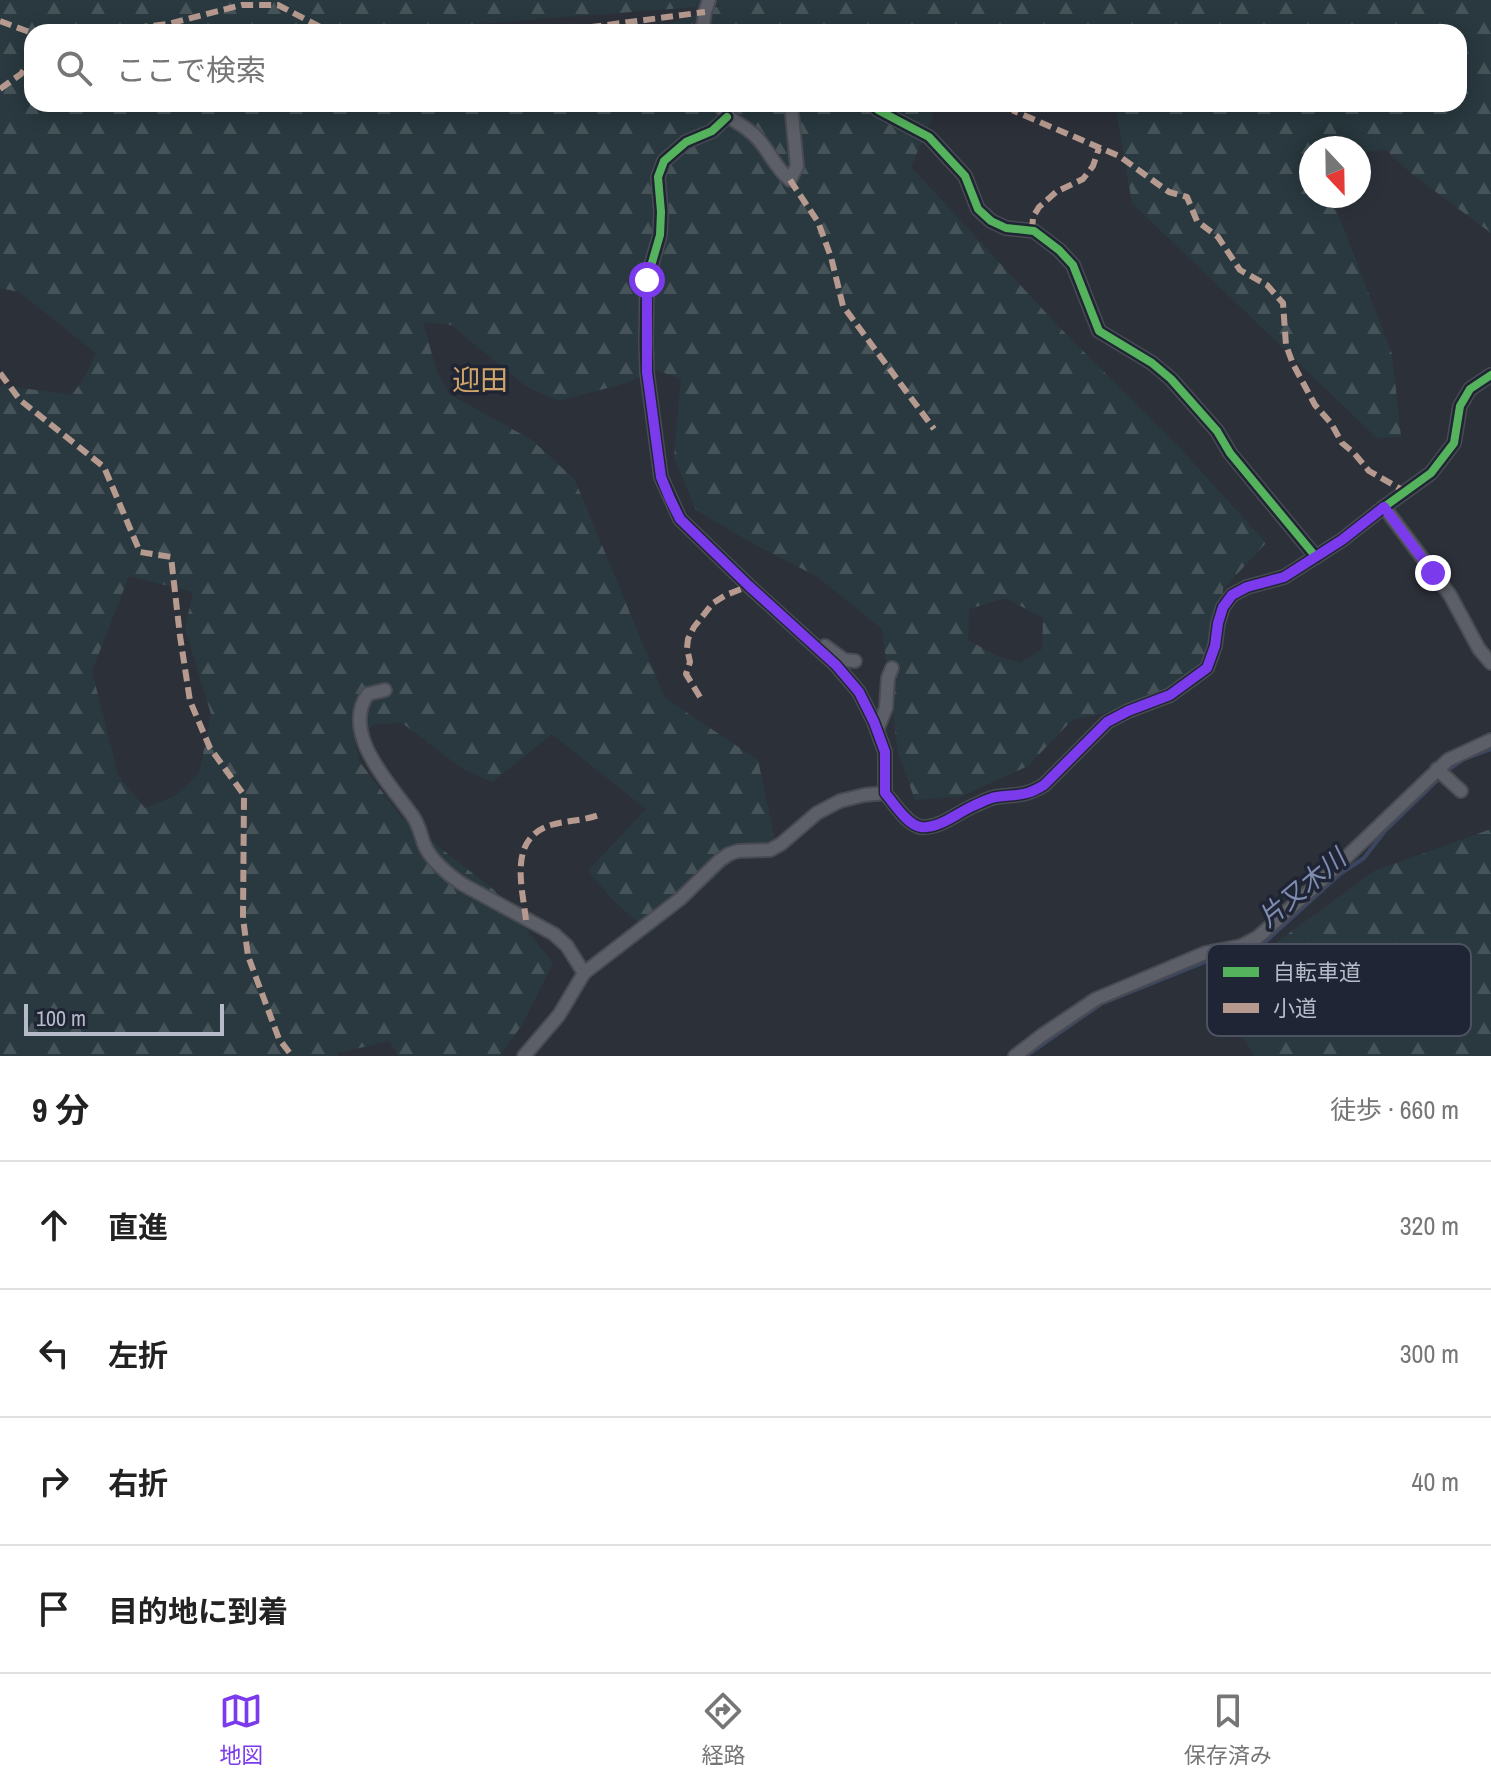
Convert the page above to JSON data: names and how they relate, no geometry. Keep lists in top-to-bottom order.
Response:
{
  "districts": ["迎田"],
  "water": ["片又木川"],
  "legend": ["自転車道", "小道"],
  "scale_bar": "100 m",
  "north": "bottom",
  "page": {
    "search": "ここで検索",
    "scale": "100 m",
    "heading": ["9 分", "徒歩 · 660 m"],
    "list": [
      ["直進", "320 m"],
      ["左折", "300 m"],
      ["右折", "40 m"],
      "目的地に到着"
    ],
    "nav": ["地図", "経路", "保存済み"]
  }
}
